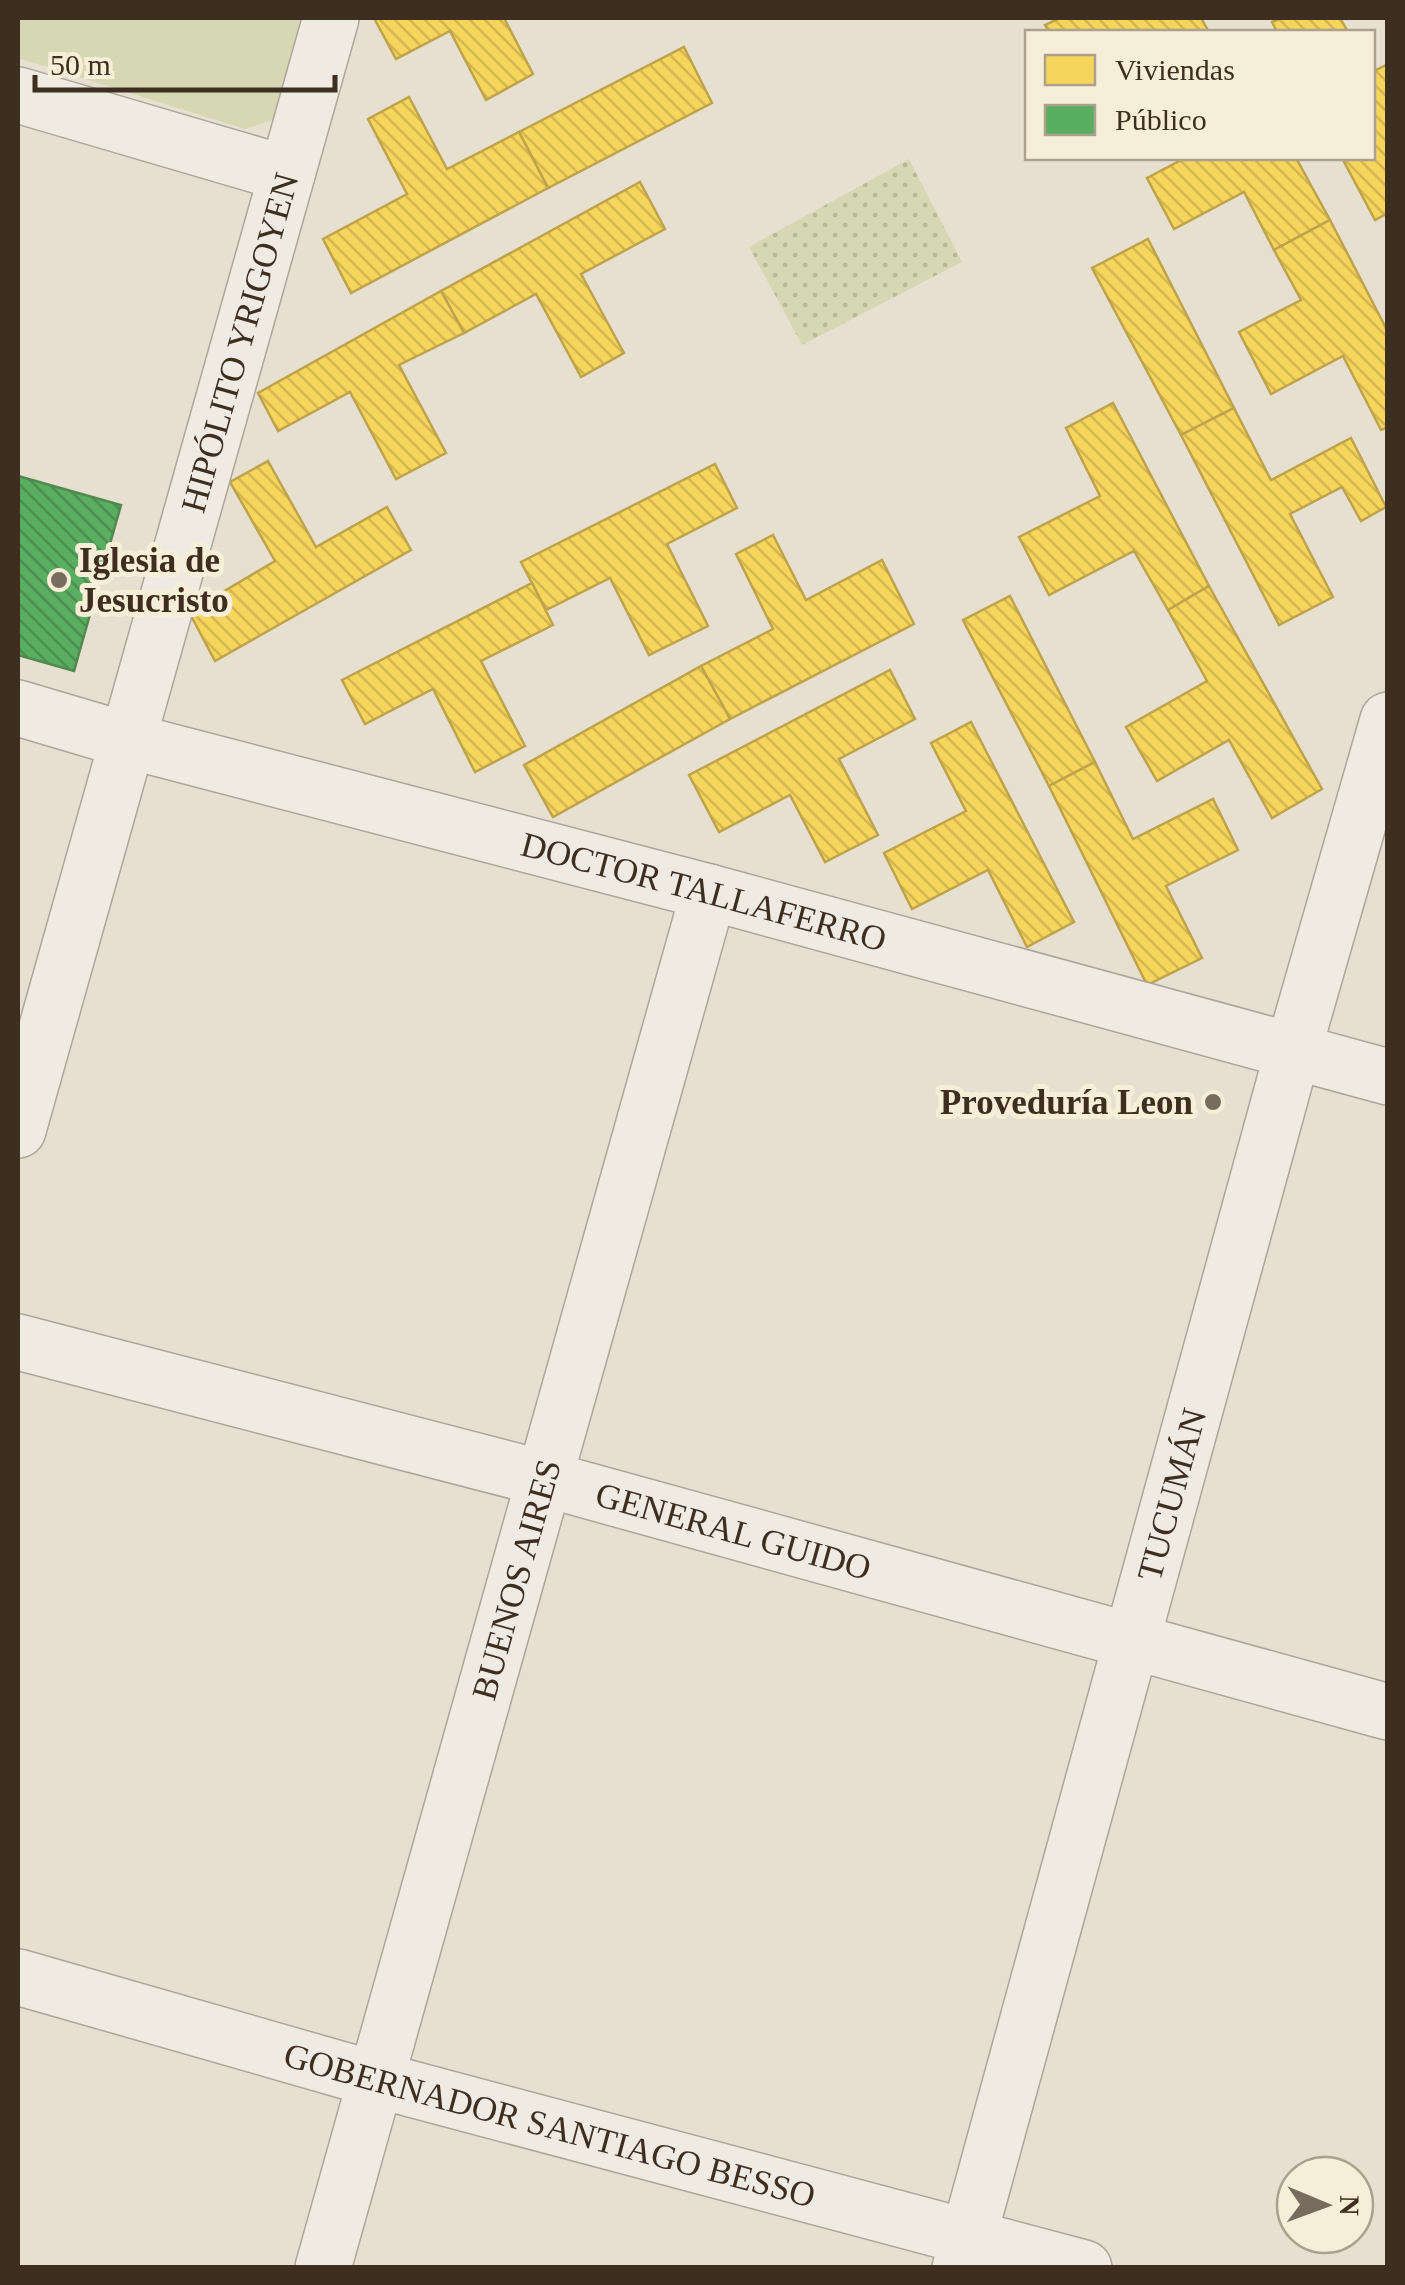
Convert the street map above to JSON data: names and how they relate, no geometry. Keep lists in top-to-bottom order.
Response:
{
  "streets": {
    "street": [
      "HIPÓLITO YRIGOYEN",
      "DOCTOR TALLAFERRO",
      "TUCUMÁN",
      "GENERAL GUIDO",
      "BUENOS AIRES",
      "GOBERNADOR SANTIAGO BESSO"
    ]
  },
  "crossings": [
    ["HIPÓLITO YRIGOYEN", "DOCTOR TALLAFERRO"],
    ["DOCTOR TALLAFERRO", "TUCUMÁN"],
    ["DOCTOR TALLAFERRO", "BUENOS AIRES"],
    ["TUCUMÁN", "GENERAL GUIDO"],
    ["TUCUMÁN", "GOBERNADOR SANTIAGO BESSO"],
    ["GENERAL GUIDO", "BUENOS AIRES"],
    ["BUENOS AIRES", "GOBERNADOR SANTIAGO BESSO"]
  ],
  "places": ["Iglesia de Jesucristo", "Proveduría Leon"],
  "legend": ["Viviendas", "Público"],
  "scale_bar": "50 m",
  "north": "right"
}
